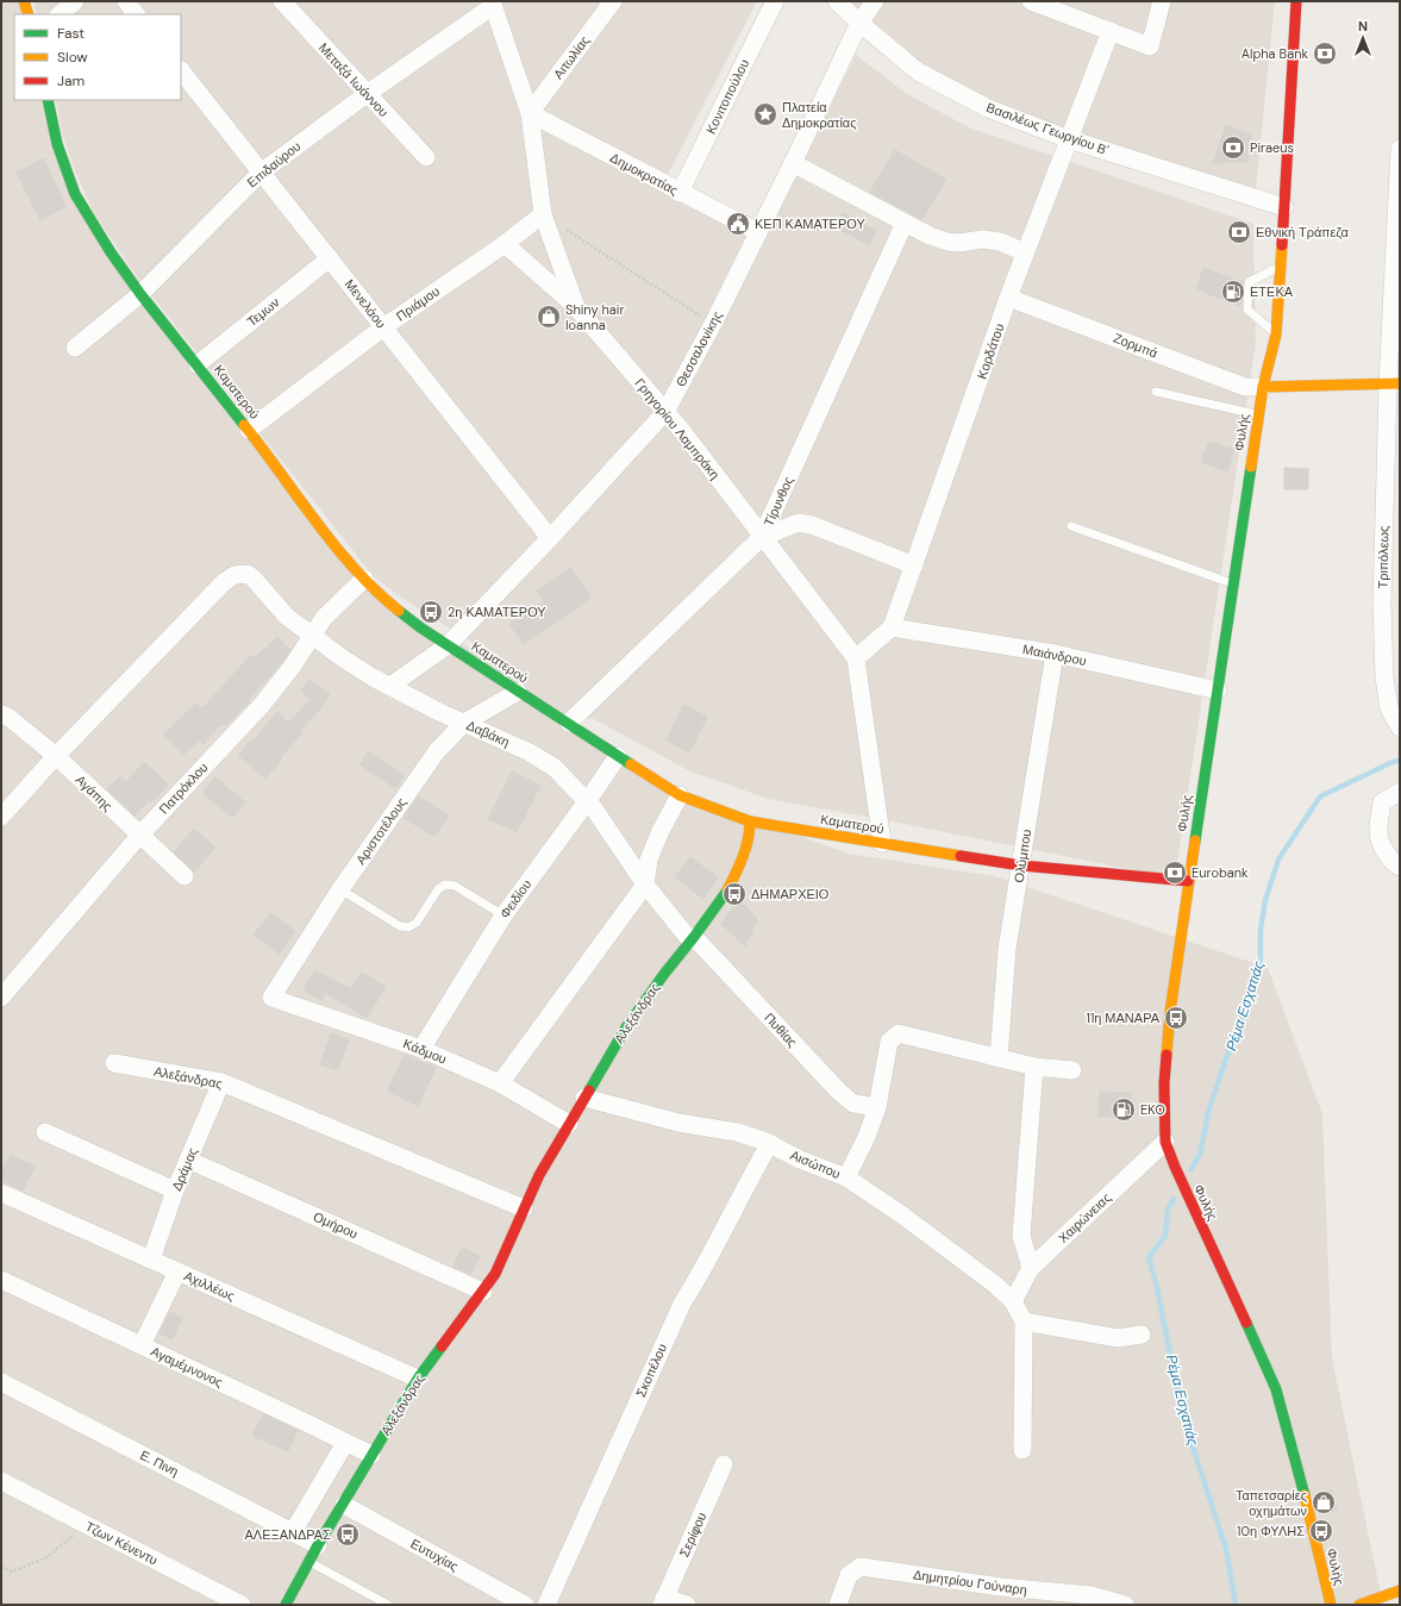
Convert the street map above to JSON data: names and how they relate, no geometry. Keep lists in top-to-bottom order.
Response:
{
  "streets": {
    "street": [
      "Αιτωλίας",
      "Μεταξά Ιωάννου",
      "Κονιτοπούλου",
      "Βασιλέως Γεωργίου Β'",
      "Επιδαύρου",
      "Δημοκρατίας",
      "Μενελάου",
      "Πριάμου",
      "Τεμων",
      "Ζορμπά",
      "Θεσσαλονίκης",
      "Κορδάτου",
      "Καματερού",
      "Γρηγορίου Λαμπράκη",
      "Φυλής",
      "Τίρυνθος",
      "Τριπόλεως",
      "Μαιάνδρου",
      "Δαβάκη",
      "Πατρόκλου",
      "Αγάπης",
      "Αριστοτέλους",
      "Ολύμπου",
      "Φειδίου",
      "Αλεξάνδρας",
      "Πυθίας",
      "Κάδμου",
      "Αισώπου",
      "Δράμας",
      "Χαιρώνειας",
      "Ομήρου",
      "Αχιλλέως",
      "Αγαμέμνονος",
      "Σκοπέλου",
      "Ε. Πινη",
      "Σερίφου",
      "Τζων Κένεντυ",
      "Ευτυχίας",
      "Δημητρίου Γούναρη"
    ]
  },
  "crossings": [
    ["Αιτωλίας", "Δημοκρατίας"],
    ["Αιτωλίας", "Γρηγορίου Λαμπράκη"],
    ["Μεταξά Ιωάννου", "Επιδαύρου"],
    ["Κονιτοπούλου", "Δημοκρατίας"],
    ["Βασιλέως Γεωργίου Β'", "Θεσσαλονίκης"],
    ["Βασιλέως Γεωργίου Β'", "Κορδάτου"],
    ["Βασιλέως Γεωργίου Β'", "Φυλής"],
    ["Επιδαύρου", "Μενελάου"],
    ["Επιδαύρου", "Καματερού"],
    ["Επιδαύρου", "Γρηγορίου Λαμπράκη"],
    ["Δημοκρατίας", "Θεσσαλονίκης"],
    ["Δημοκρατίας", "Γρηγορίου Λαμπράκη"],
    ["Μενελάου", "Πριάμου"],
    ["Μενελάου", "Τεμων"],
    ["Μενελάου", "Θεσσαλονίκης"],
    ["Πριάμου", "Καματερού"],
    ["Πριάμου", "Γρηγορίου Λαμπράκη"],
    ["Τεμων", "Καματερού"],
    ["Ζορμπά", "Κορδάτου"],
    ["Ζορμπά", "Φυλής"],
    ["Θεσσαλονίκης", "Καματερού"],
    ["Θεσσαλονίκης", "Γρηγορίου Λαμπράκη"],
    ["Θεσσαλονίκης", "Δαβάκη"],
    ["Κορδάτου", "Γρηγορίου Λαμπράκη"],
    ["Κορδάτου", "Μαιάνδρου"],
    ["Καματερού", "Φυλής"],
    ["Καματερού", "Τίρυνθος"],
    ["Καματερού", "Πατρόκλου"],
    ["Καματερού", "Αριστοτέλους"],
    ["Καματερού", "Ολύμπου"],
    ["Καματερού", "Φειδίου"],
    ["Καματερού", "Αλεξάνδρας"],
    ["Γρηγορίου Λαμπράκη", "Τίρυνθος"],
    ["Φυλής", "Μαιάνδρου"],
    ["Φυλής", "Χαιρώνειας"],
    ["Μαιάνδρου", "Ολύμπου"],
    ["Δαβάκη", "Πατρόκλου"],
    ["Δαβάκη", "Αγάπης"],
    ["Δαβάκη", "Αριστοτέλους"],
    ["Δαβάκη", "Φειδίου"],
    ["Δαβάκη", "Αλεξάνδρας"],
    ["Δαβάκη", "Πυθίας"],
    ["Πατρόκλου", "Αγάπης"],
    ["Αριστοτέλους", "Κάδμου"],
    ["Φειδίου", "Κάδμου"],
    ["Αλεξάνδρας", "Πυθίας"],
    ["Αλεξάνδρας", "Κάδμου"],
    ["Αλεξάνδρας", "Αισώπου"],
    ["Αλεξάνδρας", "Δράμας"],
    ["Αλεξάνδρας", "Ομήρου"],
    ["Αλεξάνδρας", "Αχιλλέως"],
    ["Αλεξάνδρας", "Αγαμέμνονος"],
    ["Αλεξάνδρας", "Ε. Πινη"],
    ["Αλεξάνδρας", "Ευτυχίας"],
    ["Αισώπου", "Χαιρώνειας"],
    ["Αισώπου", "Σκοπέλου"],
    ["Δράμας", "Ομήρου"],
    ["Δράμας", "Αχιλλέως"]
  ],
  "water": ["Ρέμα Εσχατιάς"],
  "places": {
    "bank": [
      "Alpha Bank",
      "Piraeus",
      "Εθνική Τράπεζα",
      "Eurobank"
    ],
    "place": ["Πλατεία Δημοκρατίας"],
    "public building": ["ΚΕΠ ΚΑΜΑΤΕΡΟΥ"],
    "fuel station": ["ΕΤΕΚΑ", "EKO"],
    "shop": ["Shiny hair Ioanna", "Ταπετσαρίες οχημάτων"],
    "bus stop": [
      "2η ΚΑΜΑΤΕΡΟΥ",
      "ΔΗΜΑΡΧΕΙΟ",
      "11η ΜΑΝΑΡΑ",
      "10η ΦΥΛΗΣ",
      "ΑΛΕΞΑΝΔΡΑΣ"
    ]
  },
  "legend": ["Fast", "Slow", "Jam"],
  "north": "top"
}
